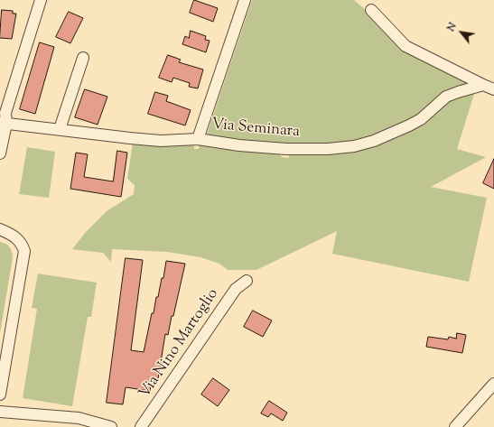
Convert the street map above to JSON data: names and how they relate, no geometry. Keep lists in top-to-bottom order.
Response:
{
  "streets": {
    "street": ["Via Seminara", "Via Nino Martoglio"]
  },
  "north": "top left"
}
